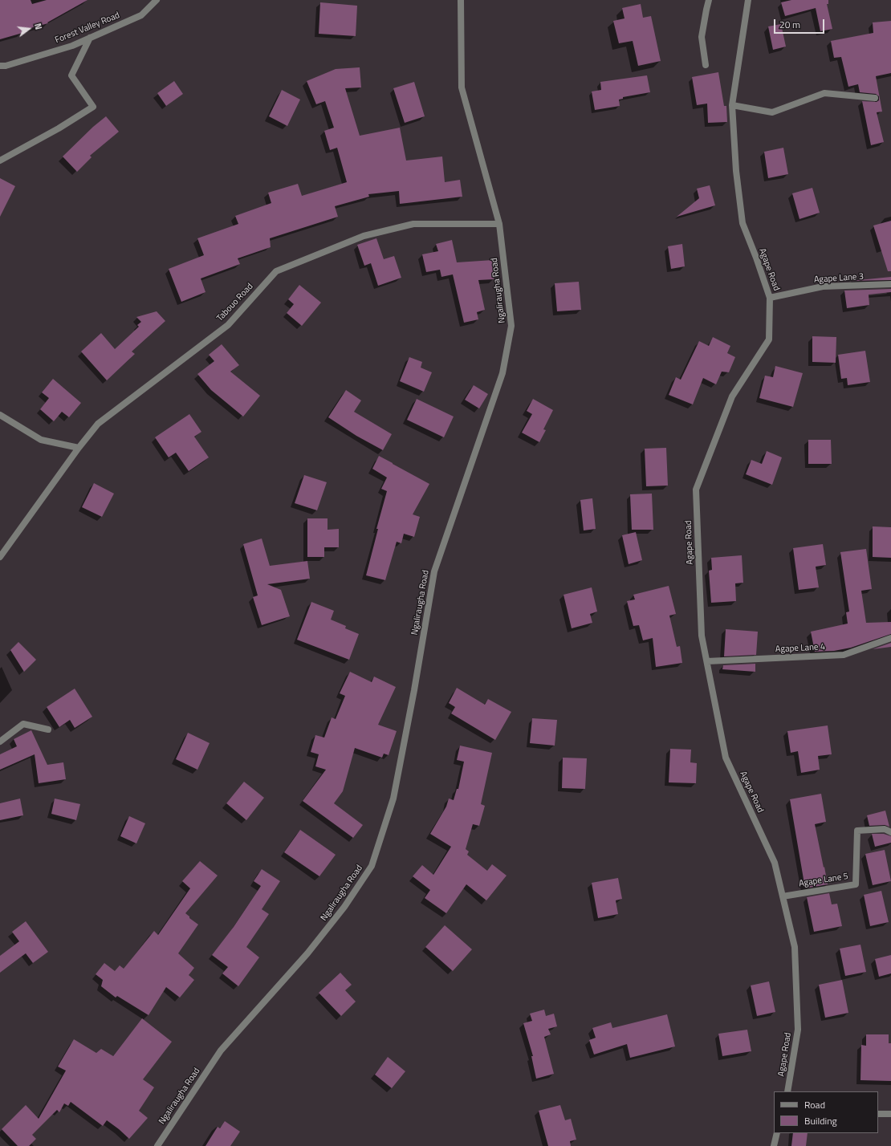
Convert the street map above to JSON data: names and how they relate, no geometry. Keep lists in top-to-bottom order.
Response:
{
  "streets": {
    "street": [
      "Forest Valley Road",
      "Agape Road",
      "Agape Lane 3",
      "Ngaliraugha Road",
      "Tabouo Road",
      "Agape Lane 4",
      "Agape Lane 5"
    ]
  },
  "crossings": [
    ["Agape Road", "Agape Lane 3"],
    ["Agape Road", "Agape Lane 4"],
    ["Agape Road", "Agape Lane 5"],
    ["Ngaliraugha Road", "Tabouo Road"]
  ],
  "legend": ["Road", "Building"],
  "scale_bar": "20 m",
  "north": "right"
}
